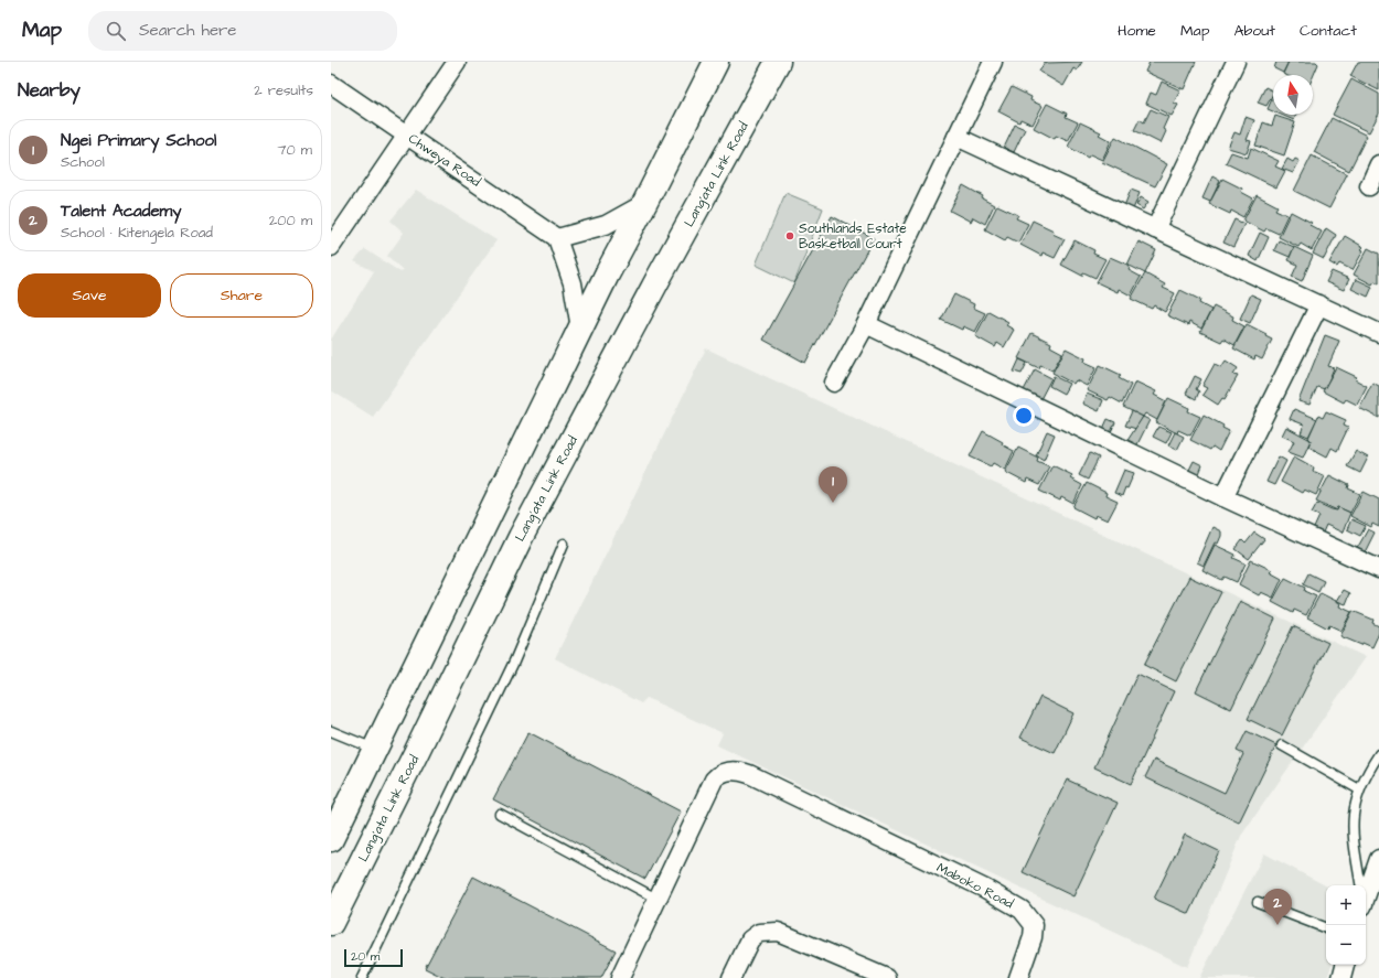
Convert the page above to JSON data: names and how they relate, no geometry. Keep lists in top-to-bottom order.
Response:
{
  "streets": {
    "main road": ["Lang'ata Link Road"],
    "street": ["Chweya Road", "Maboko Road"]
  },
  "places": ["Southlands Estate Basketball Court"],
  "scale_bar": "20 m",
  "north": "top",
  "page": {
    "header": "Map",
    "search": "Search here",
    "nav": [
      "Home",
      "Map",
      "About",
      "Contact"
    ],
    "heading": ["Nearby", "2 results"],
    "list": [
      {
        "mark": "1",
        "name": "Ngei Primary School",
        "note": "School",
        "value": "70 m"
      },
      {
        "mark": "2",
        "name": "Talent Academy",
        "note": "School · Kitengela Road",
        "value": "200 m"
      }
    ],
    "buttons": ["Save", "Share"],
    "pins": ["1", "2"],
    "map_buttons": ["+", "−"],
    "scale": "20 m"
  }
}
